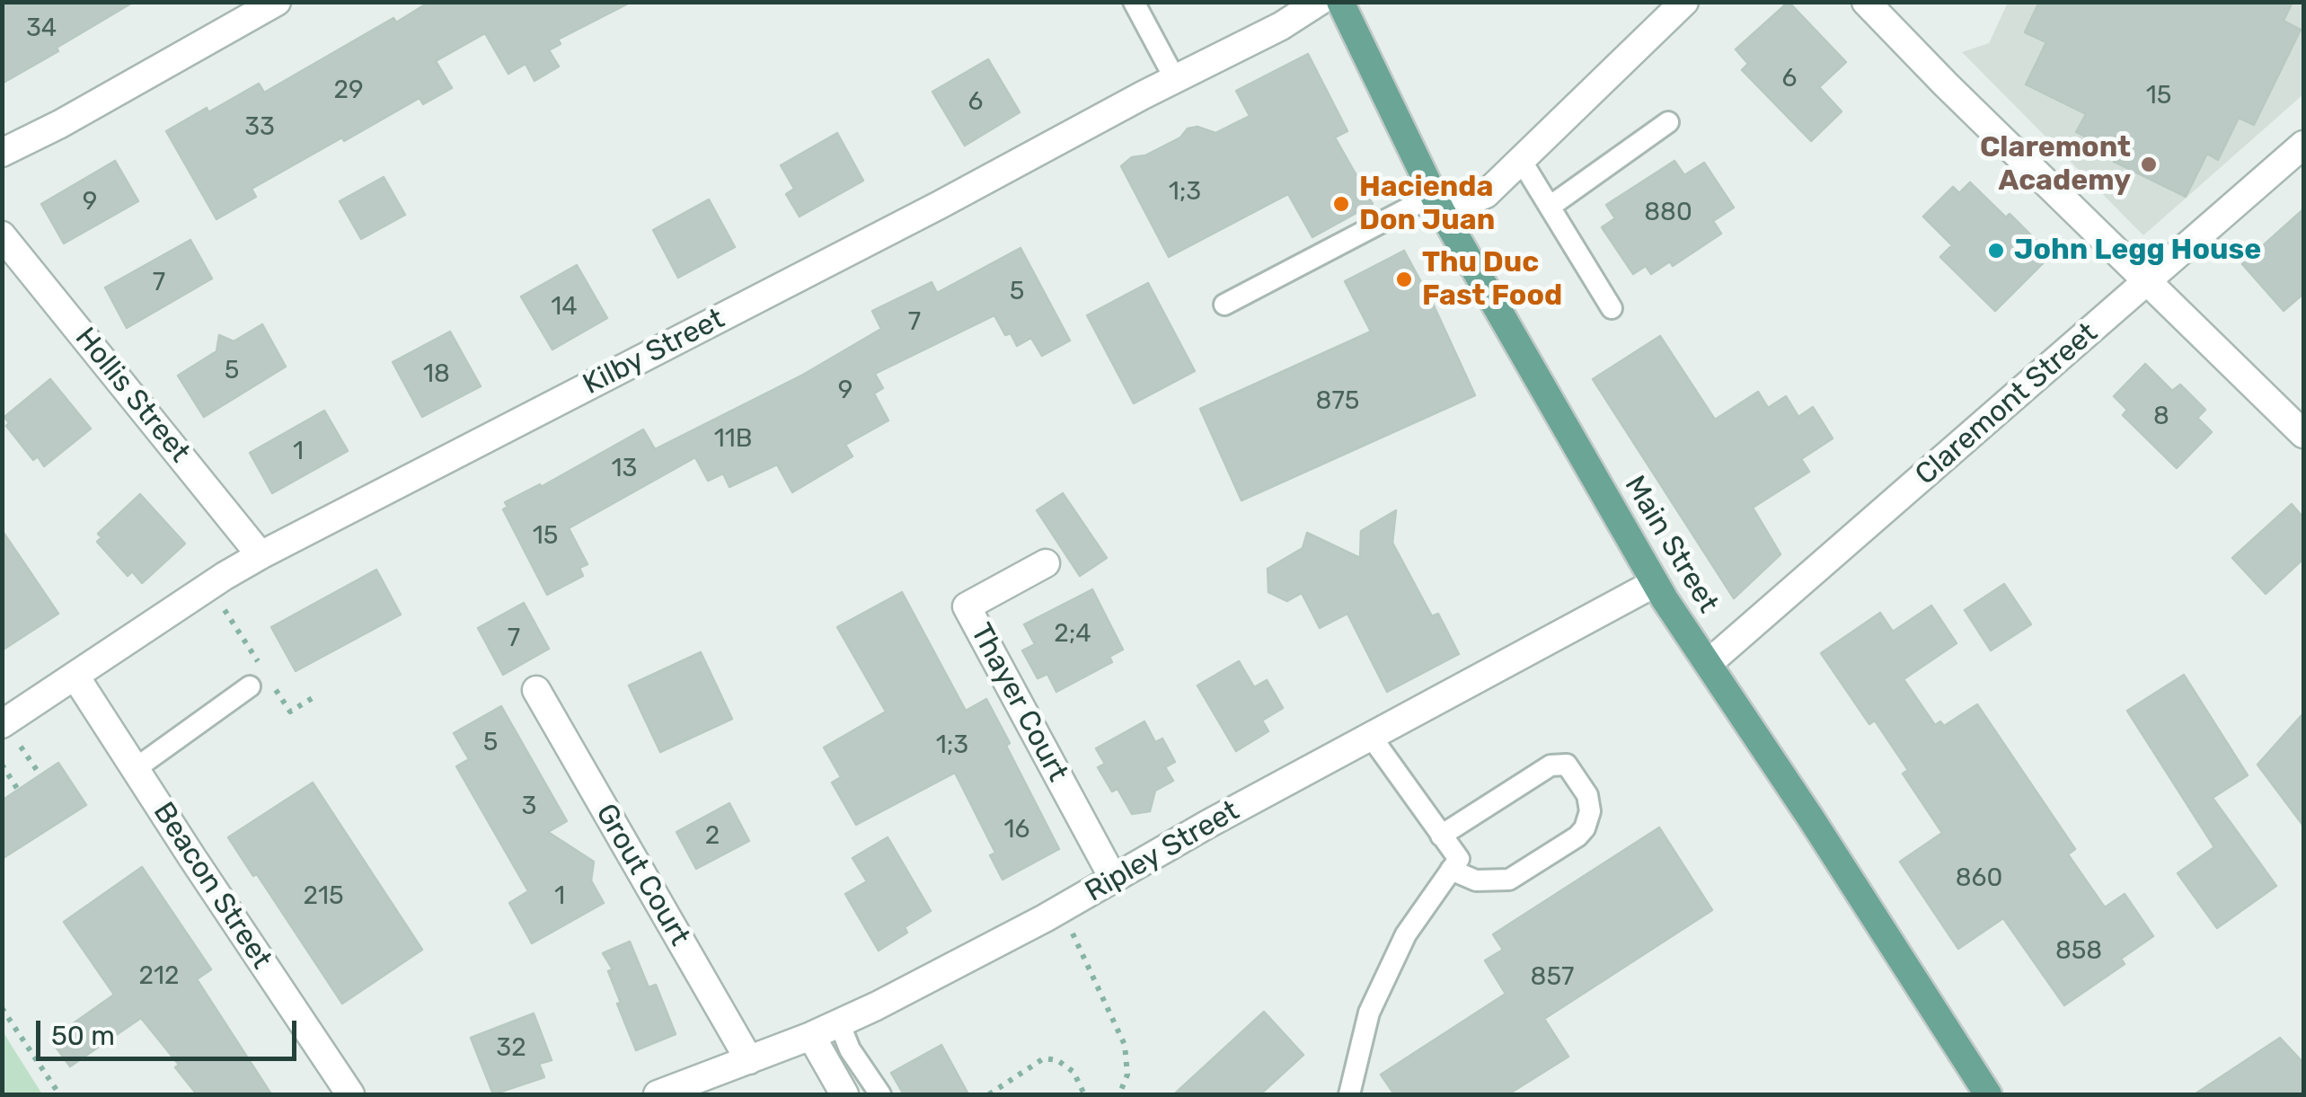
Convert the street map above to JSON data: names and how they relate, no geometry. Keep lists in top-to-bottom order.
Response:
{
  "streets": {
    "main road": ["Main Street"],
    "street": [
      "Kilby Street",
      "Hollis Street",
      "Claremont Street",
      "Thayer Court",
      "Ripley Street",
      "Grout Court",
      "Beacon Street"
    ]
  },
  "crossings": [
    ["Kilby Street", "Hollis Street"],
    ["Kilby Street", "Beacon Street"],
    ["Claremont Street", "Main Street"],
    ["Main Street", "Ripley Street"],
    ["Thayer Court", "Ripley Street"],
    ["Ripley Street", "Grout Court"]
  ],
  "places": [
    "Claremont Academy",
    "Hacienda Don Juan",
    "John Legg House",
    "Thu Duc Fast Food"
  ],
  "house_numbers": [
    "34",
    "6",
    "29",
    "15",
    "6",
    "33",
    "1;3",
    "9",
    "880",
    "7",
    "5",
    "14",
    "7",
    "5",
    "18",
    "9",
    "875",
    "8",
    "11B",
    "1",
    "13",
    "15",
    "2;4",
    "7",
    "5",
    "1;3",
    "3",
    "16",
    "2",
    "860",
    "215",
    "1",
    "858",
    "212",
    "857",
    "32"
  ],
  "scale_bar": "50 m"
}
